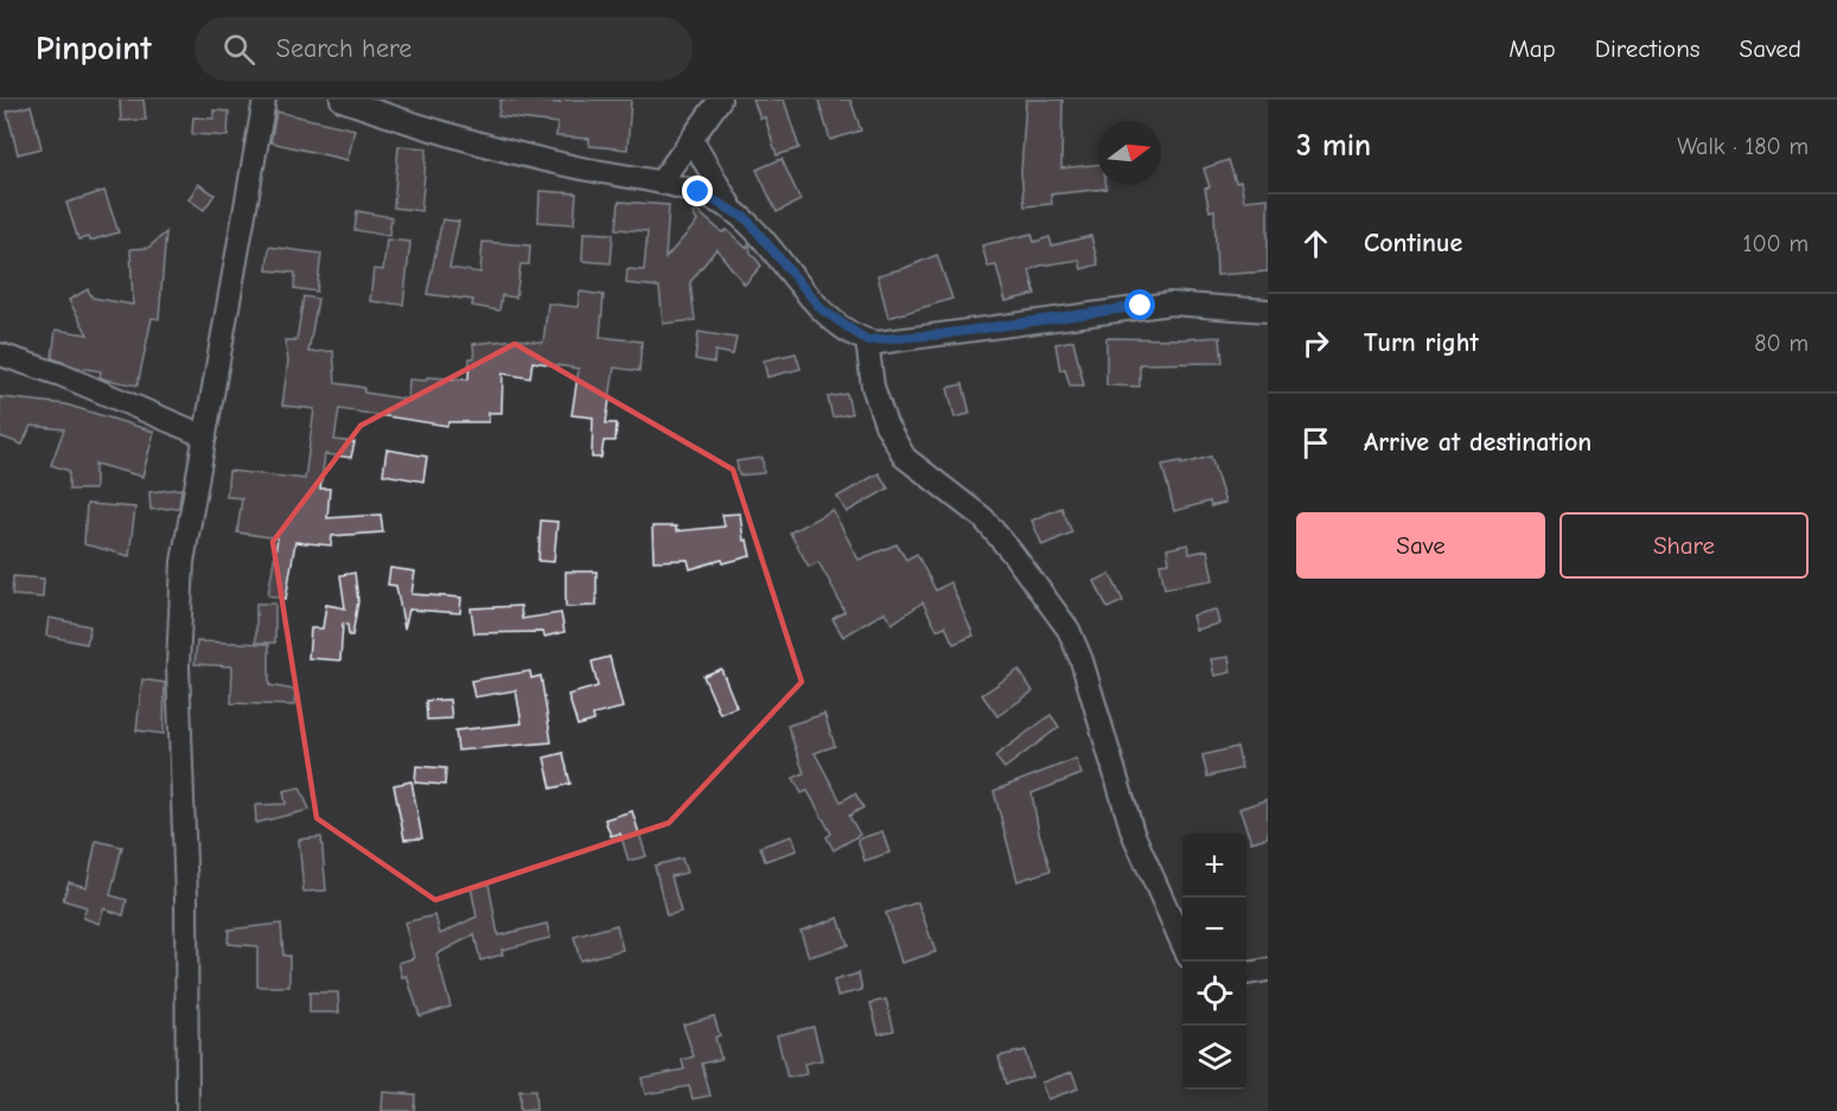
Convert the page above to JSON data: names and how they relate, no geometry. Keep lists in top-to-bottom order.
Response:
{
  "north": "right",
  "page": {
    "header": "Pinpoint",
    "search": "Search here",
    "nav": ["Map", "Directions", "Saved"],
    "heading": ["3 min", "Walk · 180 m"],
    "list": [
      ["Continue", "100 m"],
      ["Turn right", "80 m"],
      "Arrive at destination"
    ],
    "buttons": ["Save", "Share"],
    "map_buttons": ["+", "−"]
  }
}
